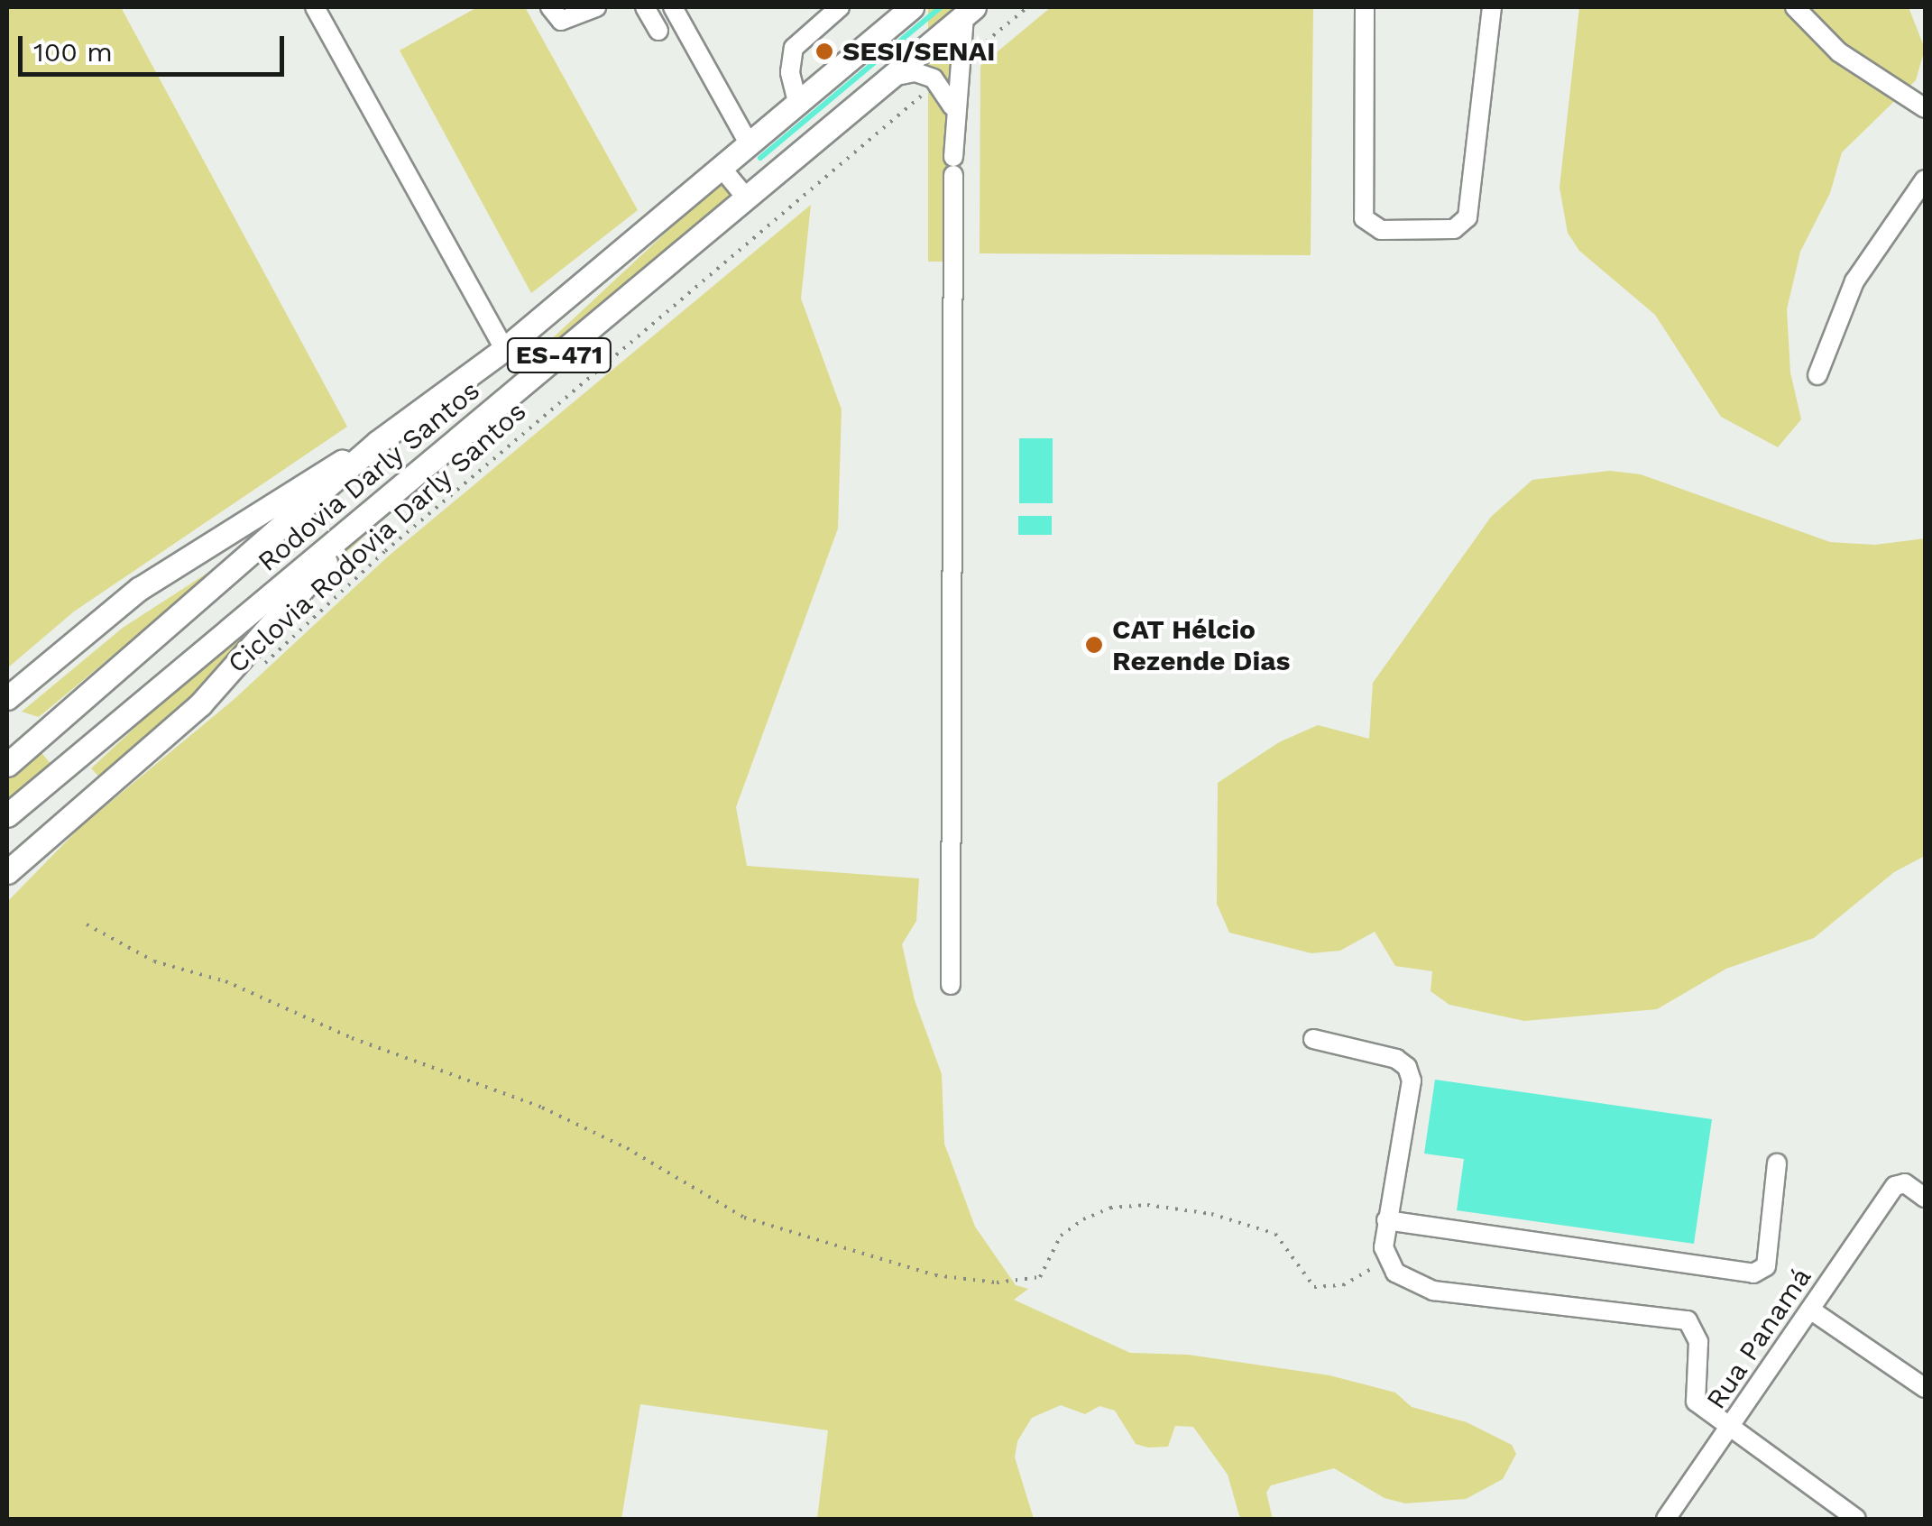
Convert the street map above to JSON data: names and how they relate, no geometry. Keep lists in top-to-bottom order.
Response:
{
  "streets": {
    "main road": ["ES-471", "Rodovia Darly Santos"],
    "street": ["Rua Panamá"],
    "path": ["Ciclovia Rodovia Darly Santos"]
  },
  "places": ["SESI/SENAI", "CAT Hélcio Rezende Dias"],
  "scale_bar": "100 m"
}
